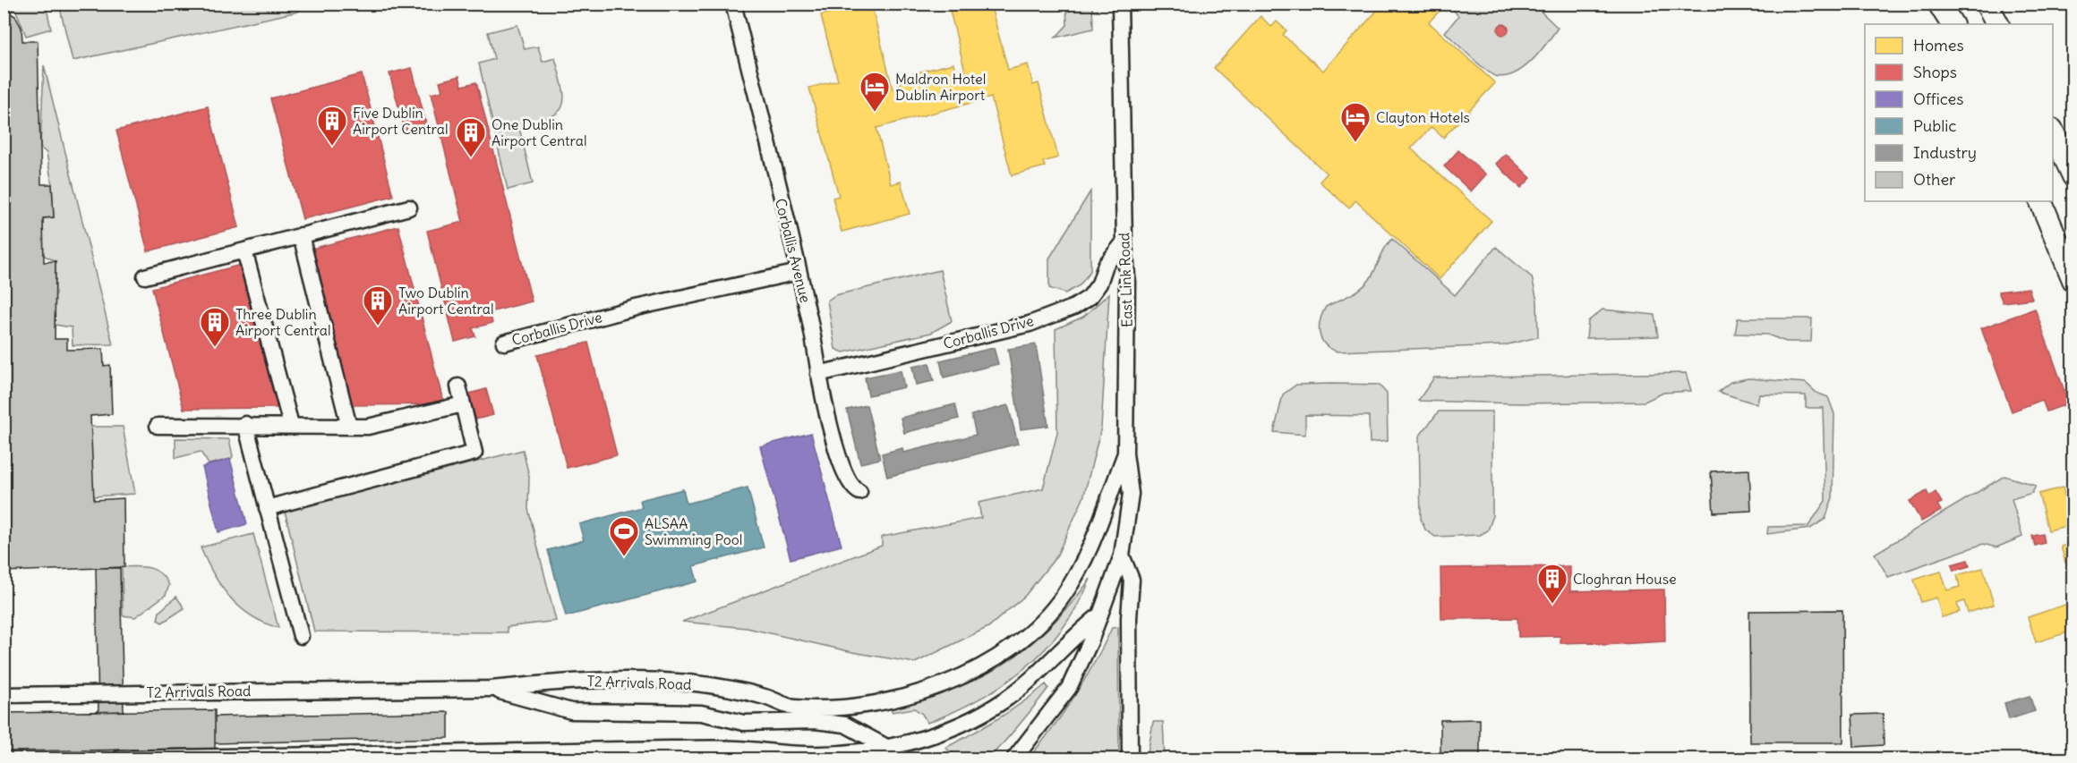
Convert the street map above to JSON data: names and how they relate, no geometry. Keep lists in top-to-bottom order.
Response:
{
  "streets": {
    "street": [
      "Corballis Avenue",
      "East Link Road",
      "Corballis Drive",
      "T2 Arrivals Road"
    ]
  },
  "crossings": [
    ["Corballis Avenue", "Corballis Drive"],
    ["East Link Road", "Corballis Drive"],
    ["East Link Road", "T2 Arrivals Road"]
  ],
  "places": {
    "hotel": ["Maldron Hotel Dublin Airport", "Clayton Hotels"],
    "building": [
      "Five Dublin Airport Central",
      "One Dublin Airport Central",
      "Two Dublin Airport Central",
      "Three Dublin Airport Central",
      "Cloghran House"
    ],
    "sports": ["ALSAA Swimming Pool"]
  },
  "legend": [
    "Homes",
    "Shops",
    "Offices",
    "Public",
    "Industry",
    "Other"
  ]
}
